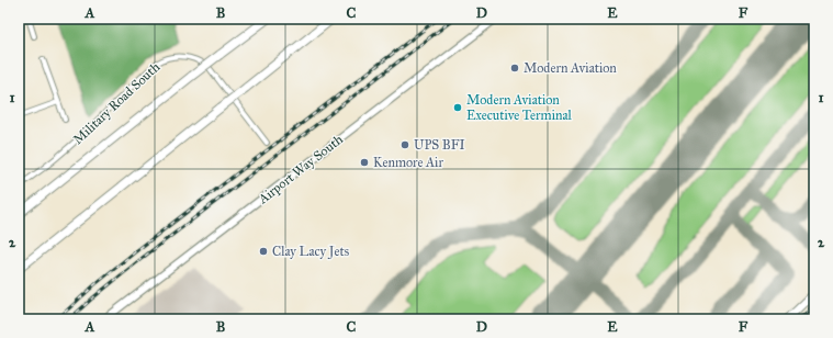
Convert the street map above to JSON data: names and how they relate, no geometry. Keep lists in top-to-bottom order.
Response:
{
  "streets": {
    "main road": ["Airport Way South"],
    "street": ["Military Road South"]
  },
  "places": [
    "Modern Aviation",
    "Modern Aviation Executive Terminal",
    "UPS BFI",
    "Kenmore Air",
    "Clay Lacy Jets"
  ],
  "grid": {
    "columns": [
      "A",
      "B",
      "C",
      "D",
      "E",
      "F"
    ],
    "rows": ["1", "2"]
  }
}
